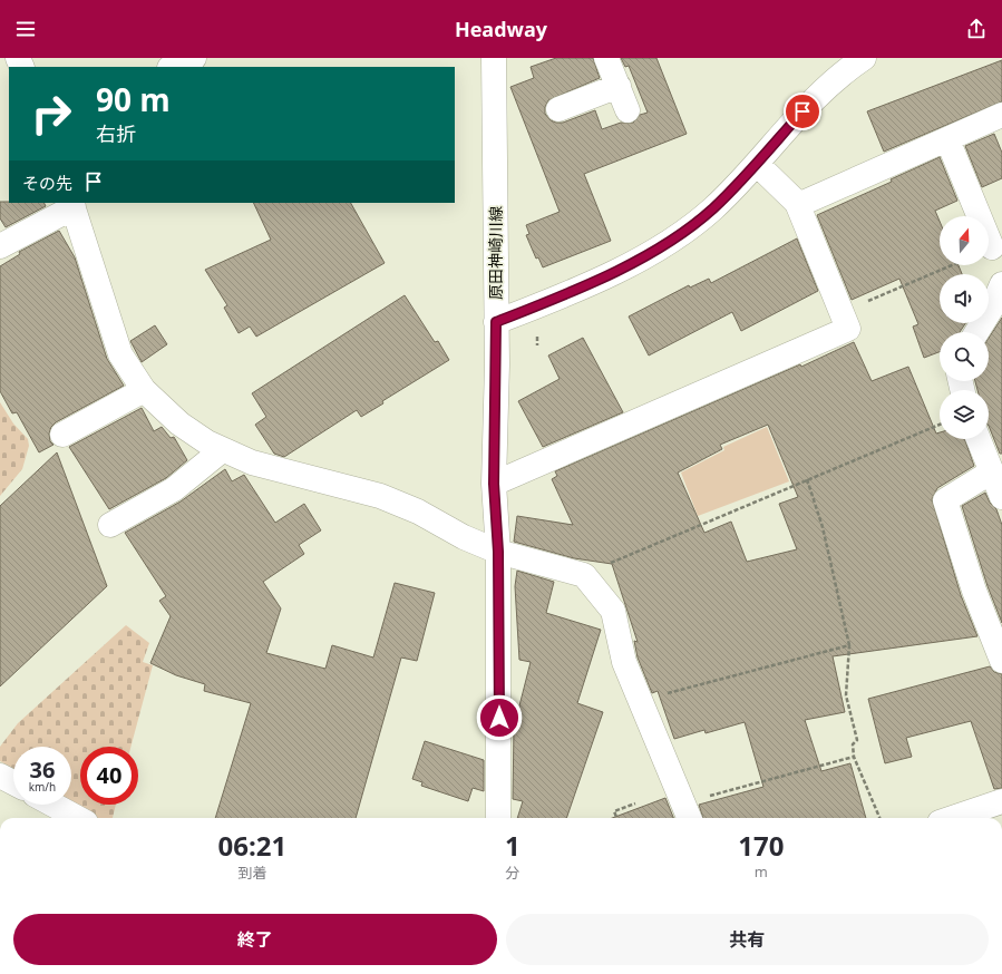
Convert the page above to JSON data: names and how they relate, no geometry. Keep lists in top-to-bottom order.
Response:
{
  "streets": {
    "street": ["原田神崎川線"]
  },
  "north": "top",
  "page": {
    "header": "Headway",
    "turn": ["90 m", "右折"],
    "then": "その先",
    "speed": "36 km/h",
    "limit": "40",
    "eta": [
      "06:21",
      "到着",
      "1",
      "分",
      "170",
      "m"
    ],
    "buttons": ["終了", "共有"]
  }
}
